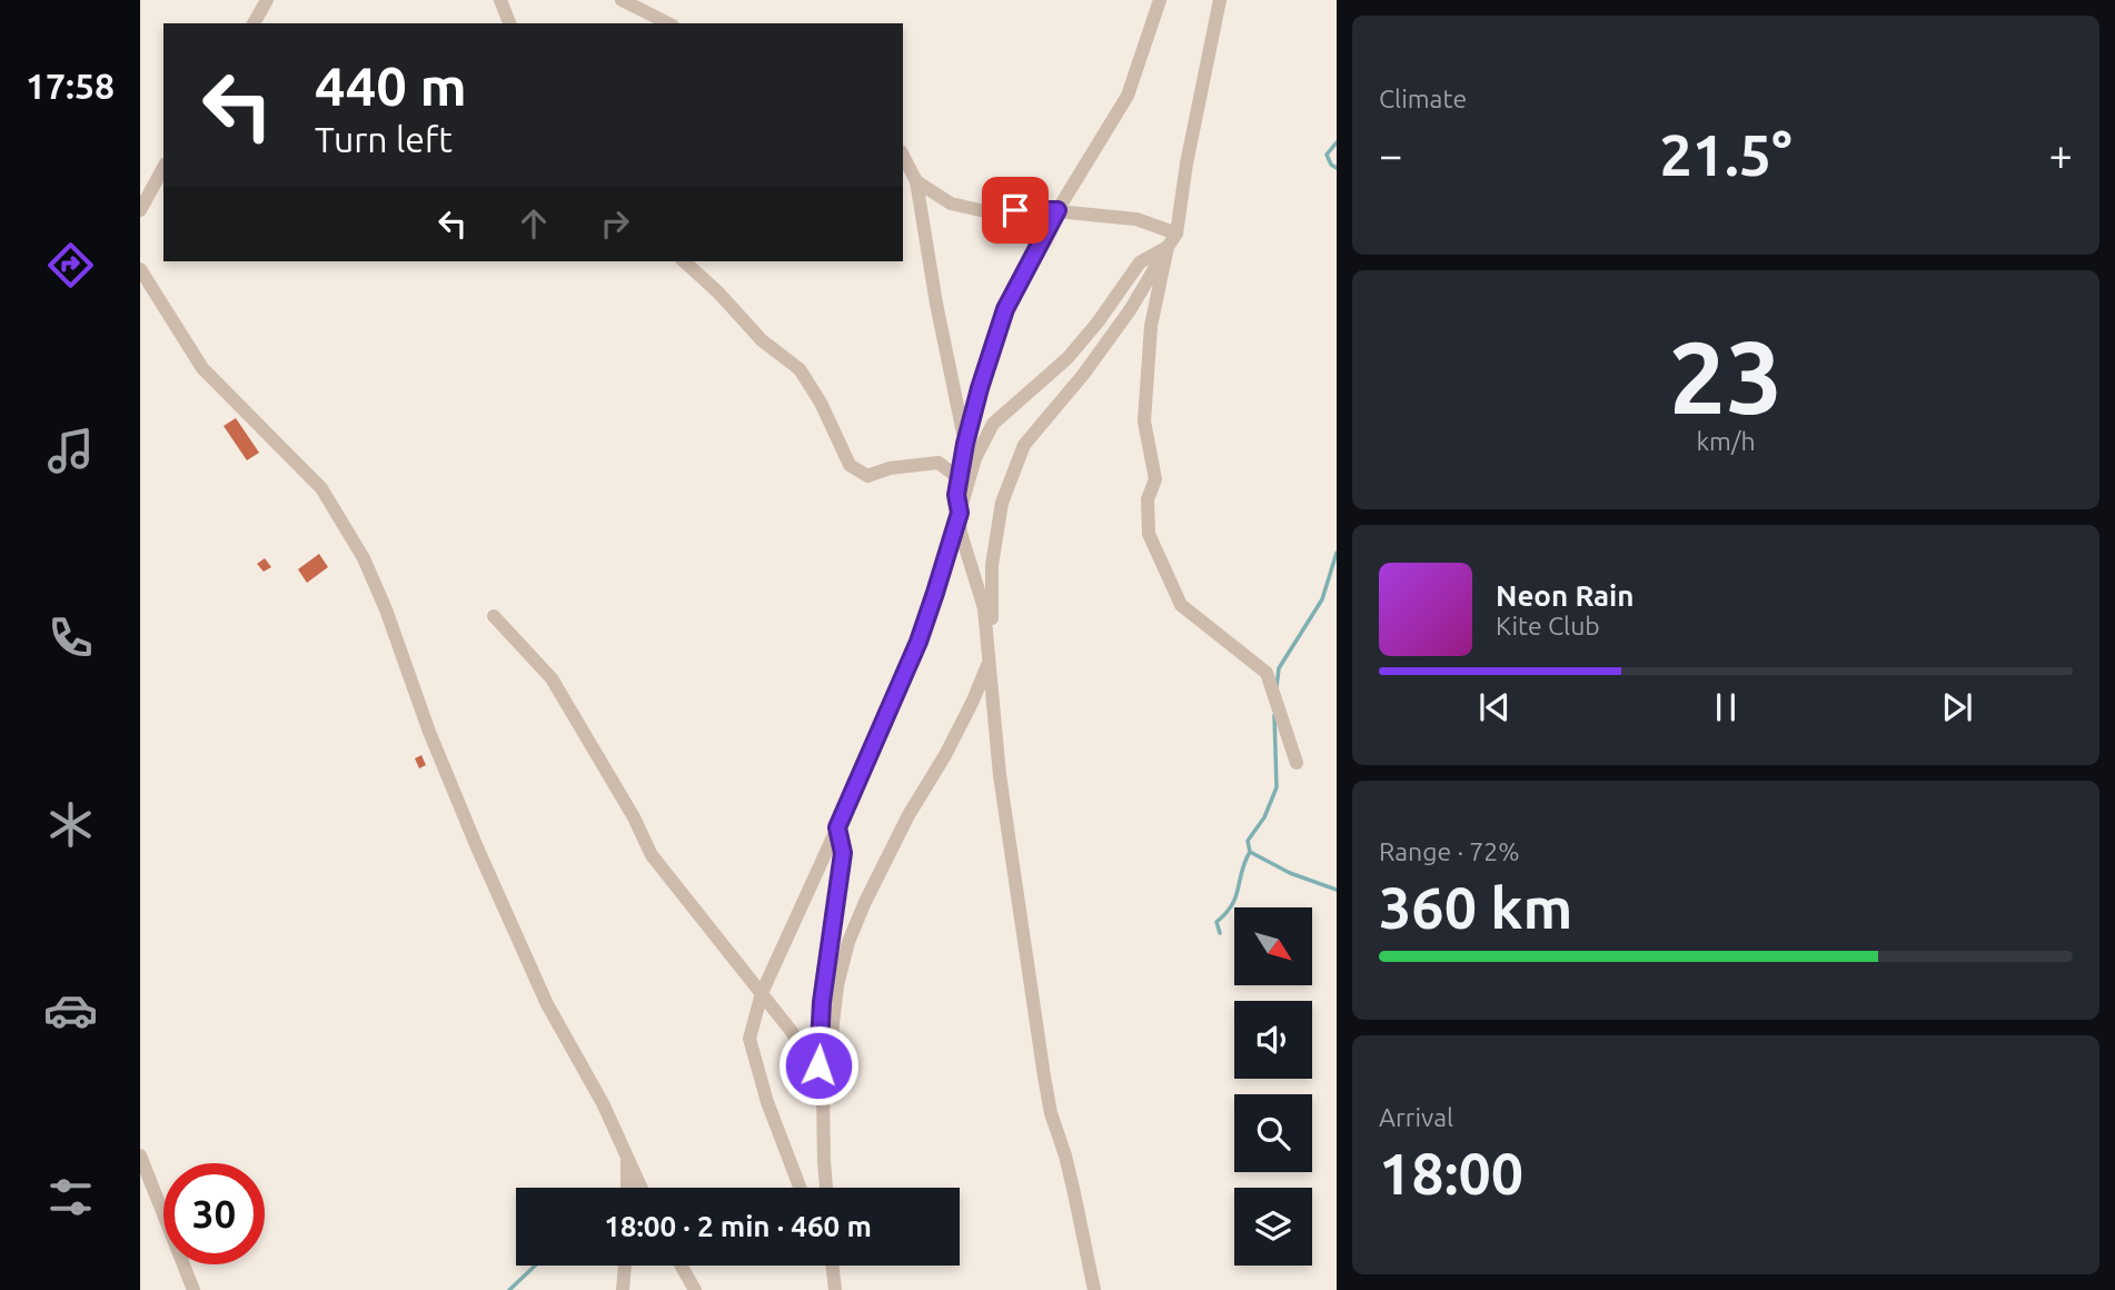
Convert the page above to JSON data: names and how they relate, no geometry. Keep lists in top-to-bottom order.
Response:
{
  "north": "bottom right",
  "page": {
    "tabs": "17:58",
    "tile": [
      "Climate",
      ["23", "km/h"],
      ["Range · 72%", "360 km"],
      ["Arrival", "18:00"]
    ],
    "turn": ["440 m", "Turn left"],
    "heat": ["−", "21.5°", "+"],
    "song": ["Neon Rain", "Kite Club"],
    "limit": "30",
    "trip": "18:00 · 2 min · 460 m"
  }
}
